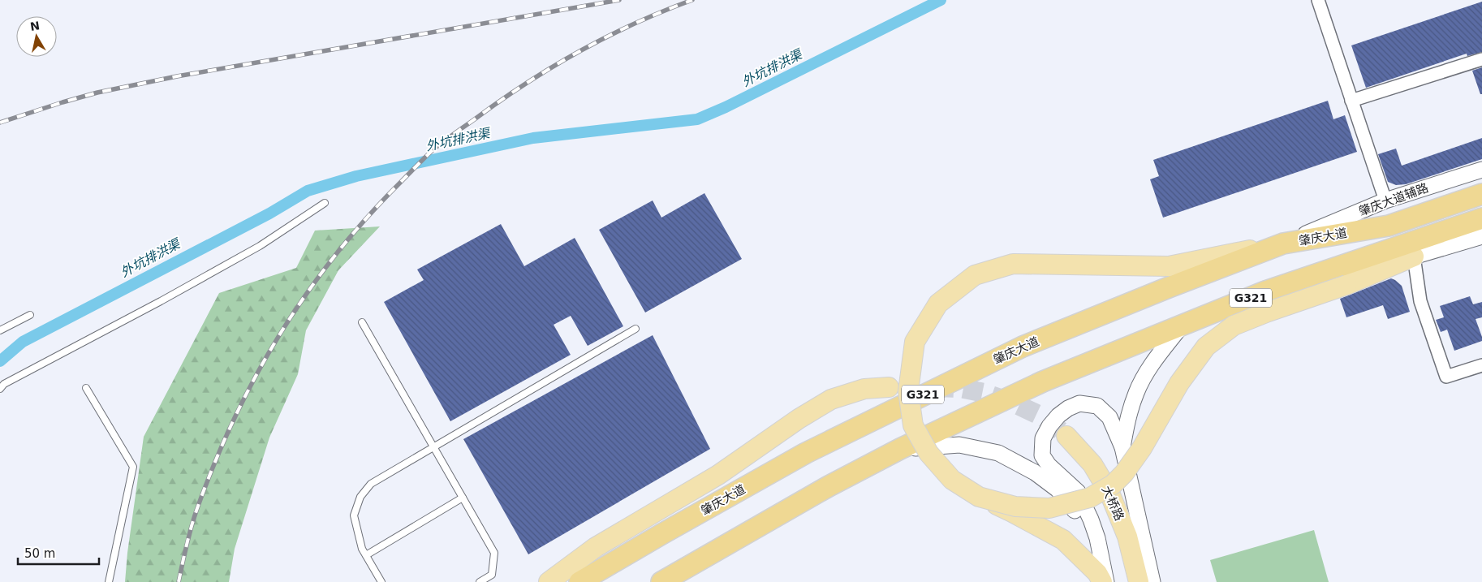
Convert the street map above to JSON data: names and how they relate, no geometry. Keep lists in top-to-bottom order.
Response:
{
  "streets": {
    "highway": ["肇庆大道", "G321"],
    "main road": ["大桥路"],
    "street": ["肇庆大道辅路"]
  },
  "crossings": [
    ["肇庆大道辅路", "肇庆大道"]
  ],
  "water": ["外坑排洪渠"],
  "scale_bar": "50 m",
  "north": "top"
}
